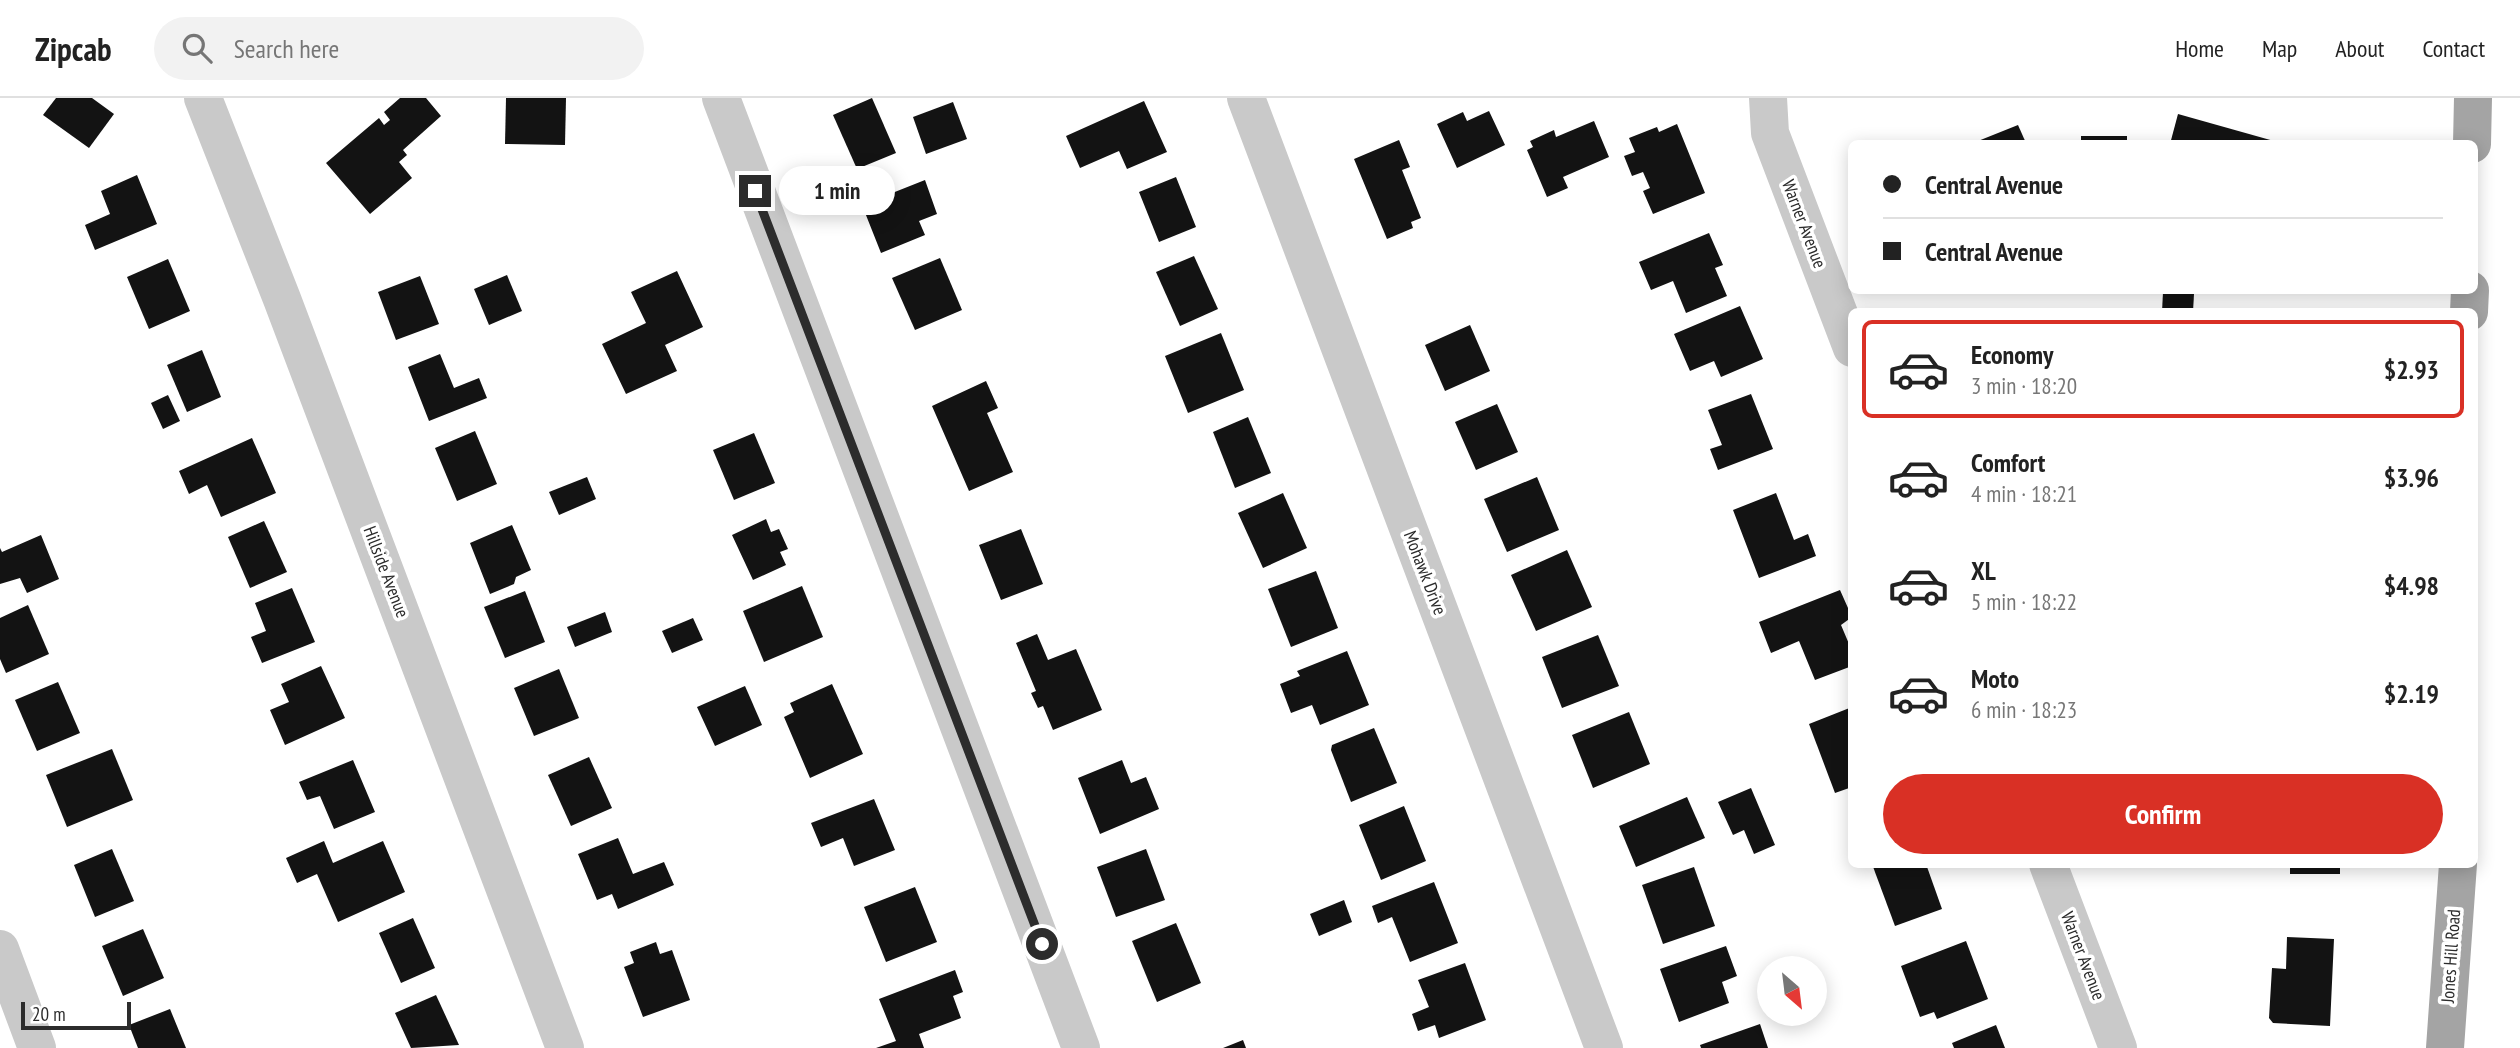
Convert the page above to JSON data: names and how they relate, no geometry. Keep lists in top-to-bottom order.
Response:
{
  "streets": {
    "main road": ["Jones Hill Road"],
    "street": ["Warner Avenue", "Hillside Avenue", "Mohawk Drive"]
  },
  "scale_bar": "20 m",
  "north": "bottom right",
  "page": {
    "header": "Zipcab",
    "search": "Search here",
    "nav": [
      "Home",
      "Map",
      "About",
      "Contact"
    ],
    "banner": ["Central Avenue", "Central Avenue"],
    "bubble": "1 min",
    "list": [
      {
        "name": "Economy",
        "note": "3 min · 18:20",
        "value": "$2.93"
      },
      {
        "name": "Comfort",
        "note": "4 min · 18:21",
        "value": "$3.96"
      },
      {
        "name": "XL",
        "note": "5 min · 18:22",
        "value": "$4.98"
      },
      {
        "name": "Moto",
        "note": "6 min · 18:23",
        "value": "$2.19"
      }
    ],
    "buttons": "Confirm",
    "scale": "20 m"
  }
}
